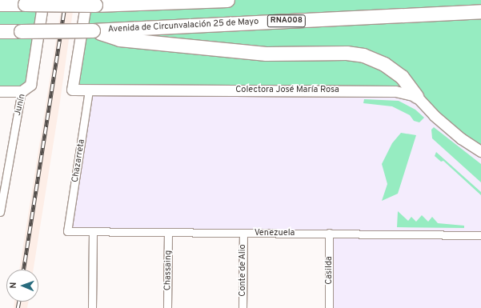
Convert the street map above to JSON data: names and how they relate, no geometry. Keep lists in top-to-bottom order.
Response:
{
  "streets": {
    "highway": ["RNA008", "Avenida de Circunvalación 25 de Mayo"],
    "main road": ["Colectora José María Rosa", "Junín"],
    "street": [
      "Chazarreta",
      "Venezuela",
      "Chassaing",
      "Conte de Alio",
      "Casilda"
    ]
  },
  "crossings": [
    ["Colectora José María Rosa", "Chazarreta"],
    ["Chazarreta", "Venezuela"],
    ["Venezuela", "Chassaing"],
    ["Venezuela", "Conte de Alio"],
    ["Venezuela", "Casilda"]
  ],
  "north": "left"
}
